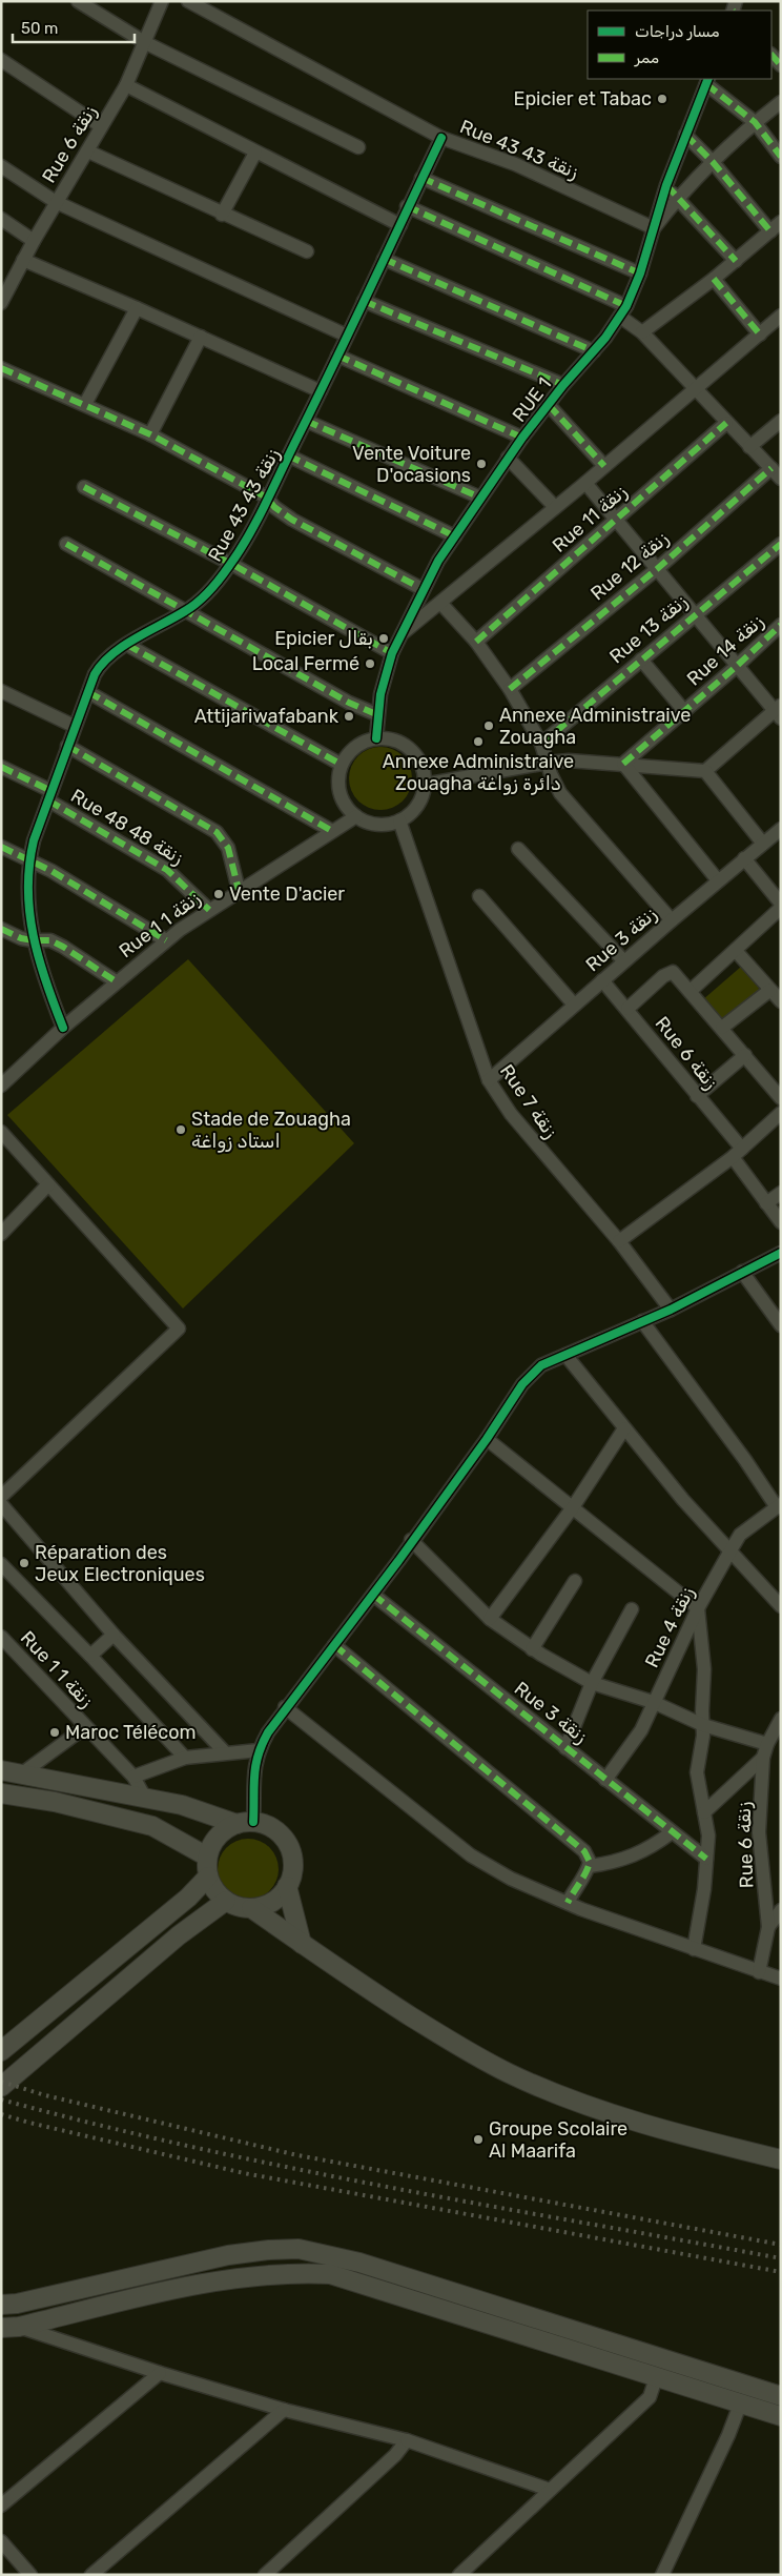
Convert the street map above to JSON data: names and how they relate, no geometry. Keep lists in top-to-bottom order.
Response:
{
  "streets": {
    "street": [
      "Rue 6 زنقة",
      "Rue 43 زنقة 43",
      "RUE 1",
      "Rue 11 زنقة",
      "Rue 12 زنقة",
      "Rue 13 زنقة",
      "Rue 14 زنقة",
      "Rue 48 زنقة 48",
      "Rue 1 زنقة 1",
      "Rue 3 زنقة",
      "Rue 7 زنقة",
      "Rue 4 زنقة"
    ]
  },
  "crossings": [
    ["Rue 6 زنقة", "Rue 3 زنقة"],
    ["Rue 43 زنقة 43", "RUE 1"],
    ["Rue 43 زنقة 43", "Rue 48 زنقة 48"],
    ["Rue 43 زنقة 43", "Rue 1 زنقة 1"],
    ["RUE 1", "Rue 1 زنقة 1"],
    ["RUE 1", "Rue 7 زنقة"],
    ["Rue 48 زنقة 48", "Rue 1 زنقة 1"],
    ["Rue 1 زنقة 1", "Rue 7 زنقة"],
    ["Rue 3 زنقة", "Rue 7 زنقة"],
    ["Rue 3 زنقة", "Rue 4 زنقة"]
  ],
  "places": [
    "Epicier et Tabac",
    "Vente Voiture D'ocasions",
    "Epicier بقال",
    "Local Fermé",
    "Attijariwafabank",
    "Annexe Administraive Zouagha",
    "Annexe Administraive Zouagha دائرة زواغة",
    "Vente D'acier",
    "Stade de Zouagha استاد زواغة",
    "Réparation des Jeux Electroniques",
    "Maroc Télécom",
    "Groupe Scolaire Al Maarifa"
  ],
  "legend": ["مسار دراجات", "ممر"],
  "scale_bar": "50 m"
}
